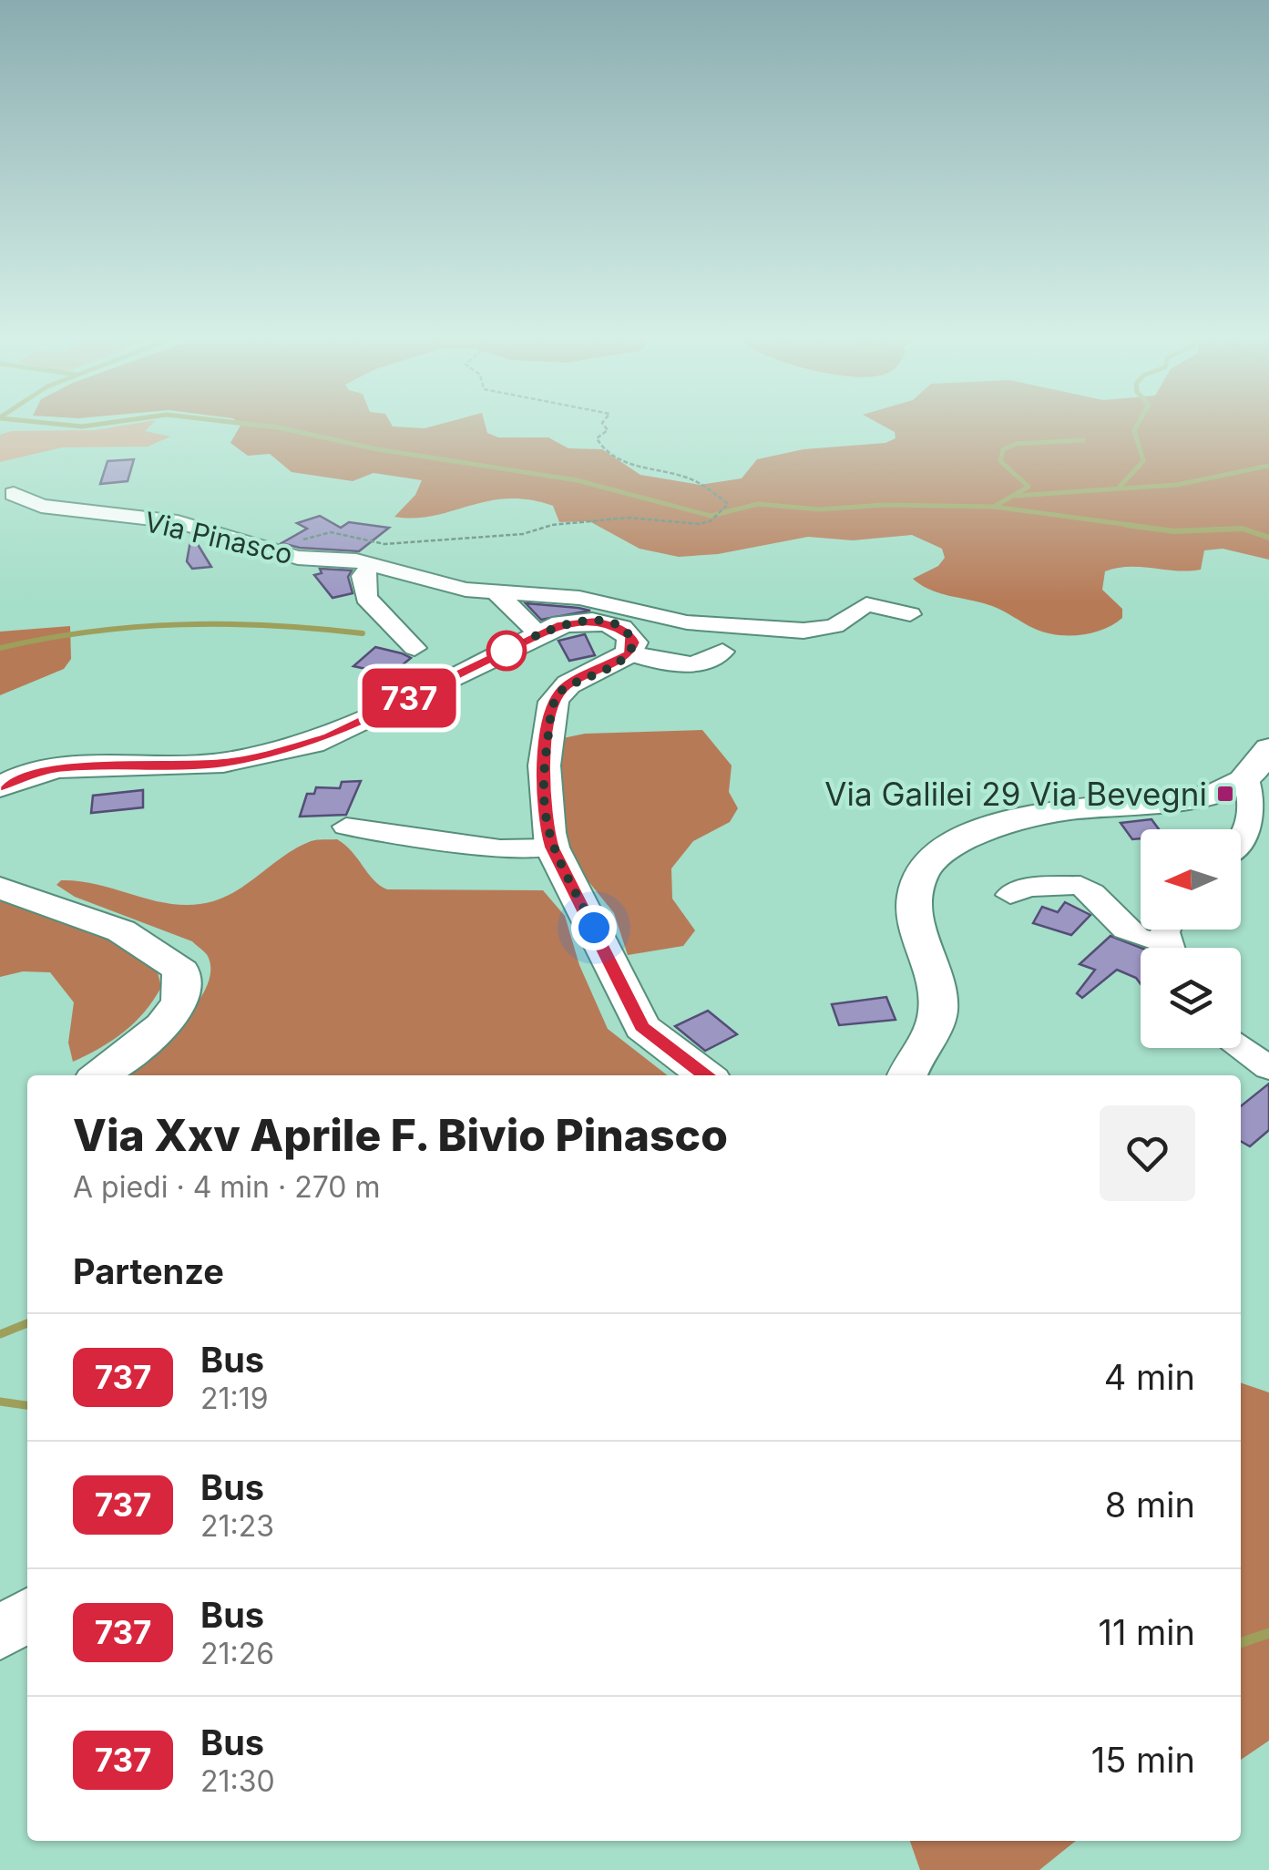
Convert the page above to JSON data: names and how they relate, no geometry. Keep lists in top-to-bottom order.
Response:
{
  "streets": {
    "street": ["Via Pinasco"]
  },
  "places": {
    "transit": ["Via Galilei 29 Via Bevegni"]
  },
  "lines": ["bus line 737"],
  "north": "left",
  "page": {
    "on_map": "737",
    "heading": [
      ["Via Xxv Aprile F. Bivio Pinasco", "A piedi · 4 min · 270 m"],
      "Partenze"
    ],
    "list": [
      {
        "mark": "737",
        "name": "Bus",
        "note": "21:19",
        "value": "4 min"
      },
      {
        "mark": "737",
        "name": "Bus",
        "note": "21:23",
        "value": "8 min"
      },
      {
        "mark": "737",
        "name": "Bus",
        "note": "21:26",
        "value": "11 min"
      },
      {
        "mark": "737",
        "name": "Bus",
        "note": "21:30",
        "value": "15 min"
      }
    ]
  }
}
